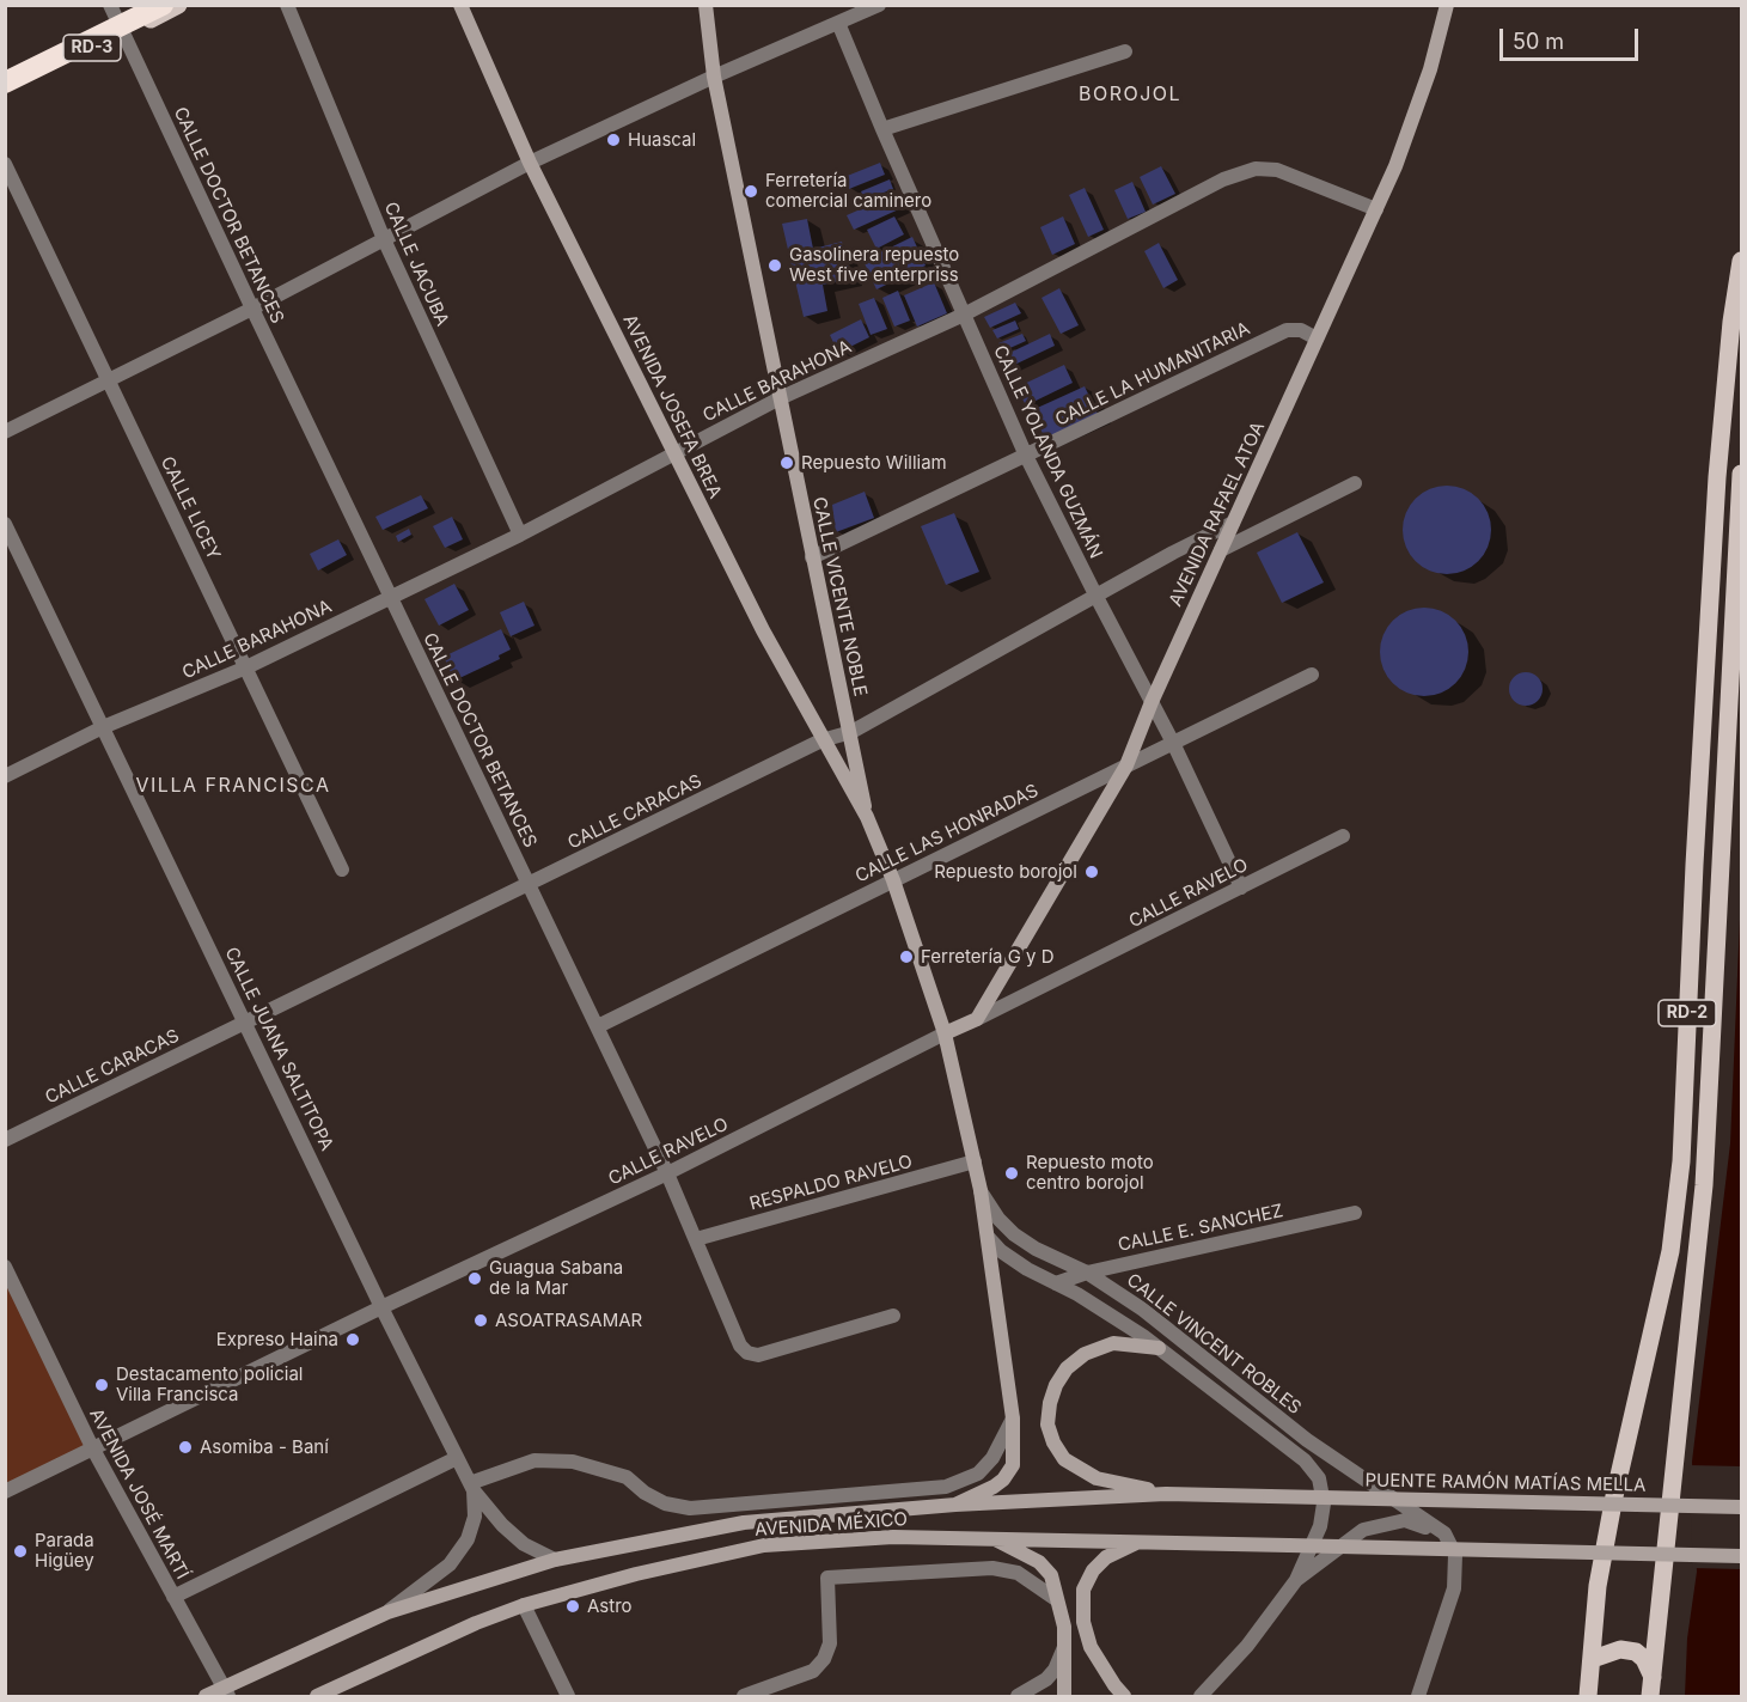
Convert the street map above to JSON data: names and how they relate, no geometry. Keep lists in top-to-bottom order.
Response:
{
  "streets": {
    "highway": ["RD-3"],
    "main road": [
      "AVENIDA JOSEFA BREA",
      "AVENIDA RAFAEL ATOA",
      "CALLE VICENTE NOBLE",
      "CALLE RAVELO",
      "RD-2",
      "CALLE VINCENT ROBLES",
      "PUENTE RAMÓN MATÍAS MELLA",
      "AVENIDA MÉXICO"
    ],
    "street": [
      "CALLE DOCTOR BETANCES",
      "CALLE JACUBA",
      "CALLE LA HUMANITARIA",
      "CALLE BARAHONA",
      "CALLE YOLANDA GUZMÁN",
      "CALLE LICEY",
      "CALLE CARACAS",
      "CALLE LAS HONRADAS",
      "CALLE JUANA SALTITOPA",
      "RESPALDO RAVELO",
      "CALLE E. SANCHEZ",
      "AVENIDA JOSÉ MARTÍ"
    ]
  },
  "crossings": [
    ["RD-3", "CALLE DOCTOR BETANCES"],
    ["CALLE DOCTOR BETANCES", "CALLE BARAHONA"],
    ["CALLE DOCTOR BETANCES", "CALLE CARACAS"],
    ["CALLE DOCTOR BETANCES", "CALLE LAS HONRADAS"],
    ["CALLE DOCTOR BETANCES", "CALLE RAVELO"],
    ["CALLE DOCTOR BETANCES", "RESPALDO RAVELO"],
    ["CALLE JACUBA", "CALLE BARAHONA"],
    ["CALLE LA HUMANITARIA", "CALLE YOLANDA GUZMÁN"],
    ["CALLE LA HUMANITARIA", "AVENIDA RAFAEL ATOA"],
    ["CALLE LA HUMANITARIA", "CALLE VICENTE NOBLE"],
    ["CALLE BARAHONA", "AVENIDA JOSEFA BREA"],
    ["CALLE BARAHONA", "CALLE YOLANDA GUZMÁN"],
    ["CALLE BARAHONA", "CALLE LICEY"],
    ["CALLE BARAHONA", "AVENIDA RAFAEL ATOA"],
    ["CALLE BARAHONA", "CALLE VICENTE NOBLE"],
    ["CALLE BARAHONA", "CALLE JUANA SALTITOPA"],
    ["AVENIDA JOSEFA BREA", "CALLE VICENTE NOBLE"],
    ["AVENIDA JOSEFA BREA", "CALLE CARACAS"],
    ["AVENIDA JOSEFA BREA", "CALLE VINCENT ROBLES"],
    ["CALLE YOLANDA GUZMÁN", "AVENIDA RAFAEL ATOA"],
    ["CALLE YOLANDA GUZMÁN", "CALLE CARACAS"],
    ["CALLE YOLANDA GUZMÁN", "CALLE LAS HONRADAS"],
    ["CALLE YOLANDA GUZMÁN", "CALLE RAVELO"],
    ["AVENIDA RAFAEL ATOA", "CALLE CARACAS"],
    ["AVENIDA RAFAEL ATOA", "CALLE LAS HONRADAS"],
    ["AVENIDA RAFAEL ATOA", "CALLE RAVELO"],
    ["CALLE VICENTE NOBLE", "CALLE CARACAS"],
    ["CALLE VICENTE NOBLE", "CALLE VINCENT ROBLES"],
    ["CALLE CARACAS", "CALLE JUANA SALTITOPA"],
    ["CALLE LAS HONRADAS", "CALLE VINCENT ROBLES"],
    ["CALLE RAVELO", "CALLE JUANA SALTITOPA"],
    ["CALLE RAVELO", "CALLE VINCENT ROBLES"],
    ["CALLE RAVELO", "AVENIDA JOSÉ MARTÍ"],
    ["CALLE JUANA SALTITOPA", "AVENIDA MÉXICO"],
    ["RESPALDO RAVELO", "CALLE VINCENT ROBLES"],
    ["CALLE E. SANCHEZ", "CALLE VINCENT ROBLES"],
    ["CALLE VINCENT ROBLES", "AVENIDA MÉXICO"],
    ["PUENTE RAMÓN MATÍAS MELLA", "AVENIDA MÉXICO"],
    ["AVENIDA JOSÉ MARTÍ", "AVENIDA MÉXICO"]
  ],
  "districts": ["BOROJOL", "VILLA FRANCISCA"],
  "places": [
    "Huascal",
    "Ferretería comercial caminero",
    "Gasolinera repuesto West five enterpriss",
    "Repuesto William",
    "Repuesto borojol",
    "Ferretería G y D",
    "Repuesto moto centro borojol",
    "Guagua Sabana de la Mar",
    "ASOATRASAMAR",
    "Expreso Haina",
    "Destacamento policial Villa Francisca",
    "Asomiba - Baní",
    "Parada Higüey",
    "Astro"
  ],
  "scale_bar": "50 m"
}
